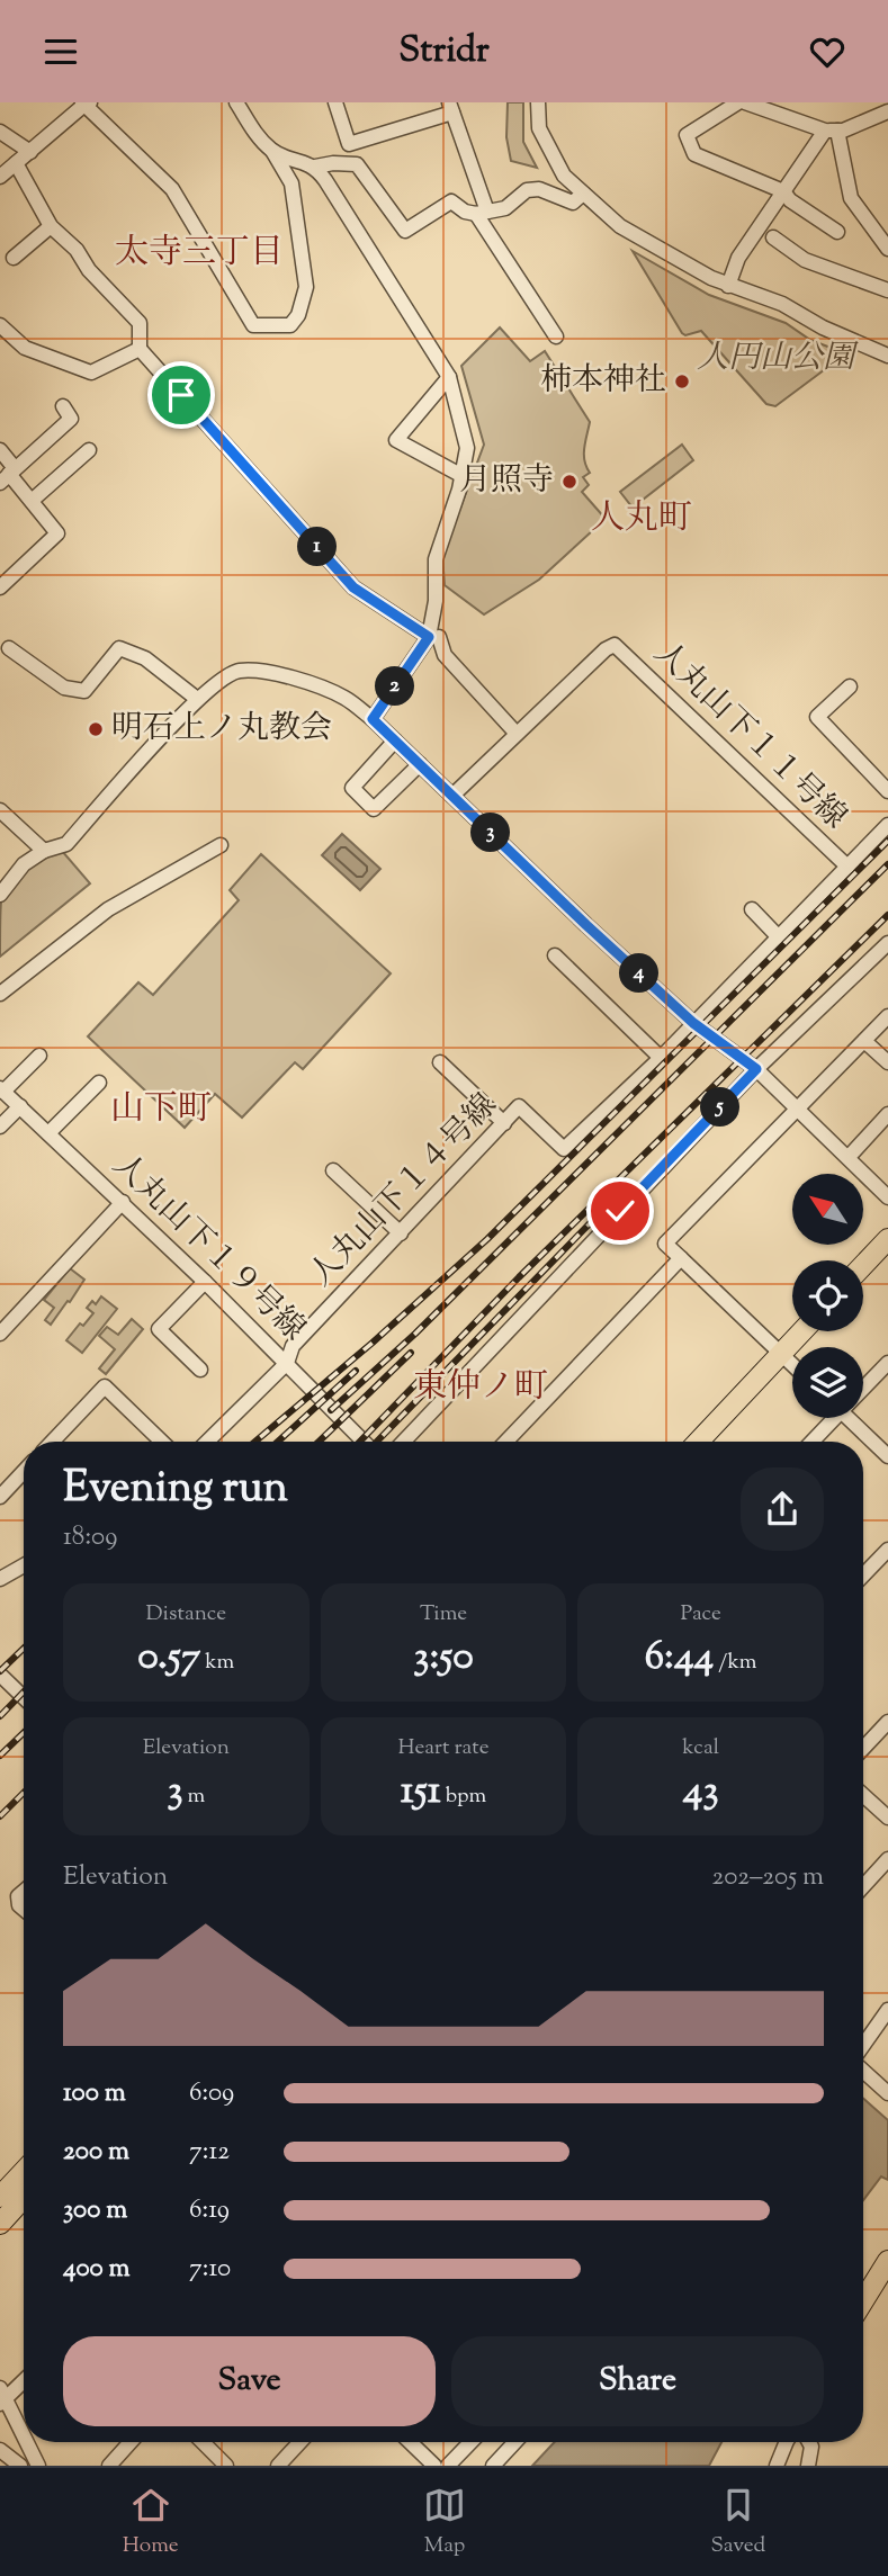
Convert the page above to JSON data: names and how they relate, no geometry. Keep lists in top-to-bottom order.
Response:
{
  "streets": {
    "street": ["人丸山下１１号線", "人丸山下１４号線", "人丸山下１９号線"]
  },
  "crossings": [
    ["人丸山下１１号線", "人丸山下１４号線"],
    ["人丸山下１４号線", "人丸山下１９号線"]
  ],
  "districts": [
    "太寺三丁目",
    "人丸町",
    "山下町",
    "東仲ノ町"
  ],
  "parks": ["人円山公園"],
  "places": ["柿本神社", "月照寺", "明石上ノ丸教会"],
  "north": "top left",
  "page": {
    "header": "Stridr",
    "pins": [
      "1",
      "2",
      "3",
      "4",
      "5"
    ],
    "heading": ["Evening run", "18:09"],
    "stats": [
      ["Distance", "0.57 km"],
      ["Time", "3:50"],
      ["Pace", "6:44 /km"],
      ["Elevation", "3 m"],
      ["Heart rate", "151 bpm"],
      ["kcal", "43"]
    ],
    "chart": ["Elevation", "202–205 m"],
    "list": [
      {
        "name": "100 m",
        "note": "6:09"
      },
      {
        "name": "200 m",
        "note": "7:12"
      },
      {
        "name": "300 m",
        "note": "6:19"
      },
      {
        "name": "400 m",
        "note": "7:10"
      }
    ],
    "buttons": ["Save", "Share"],
    "tabs": ["Home", "Map", "Saved"]
  }
}
